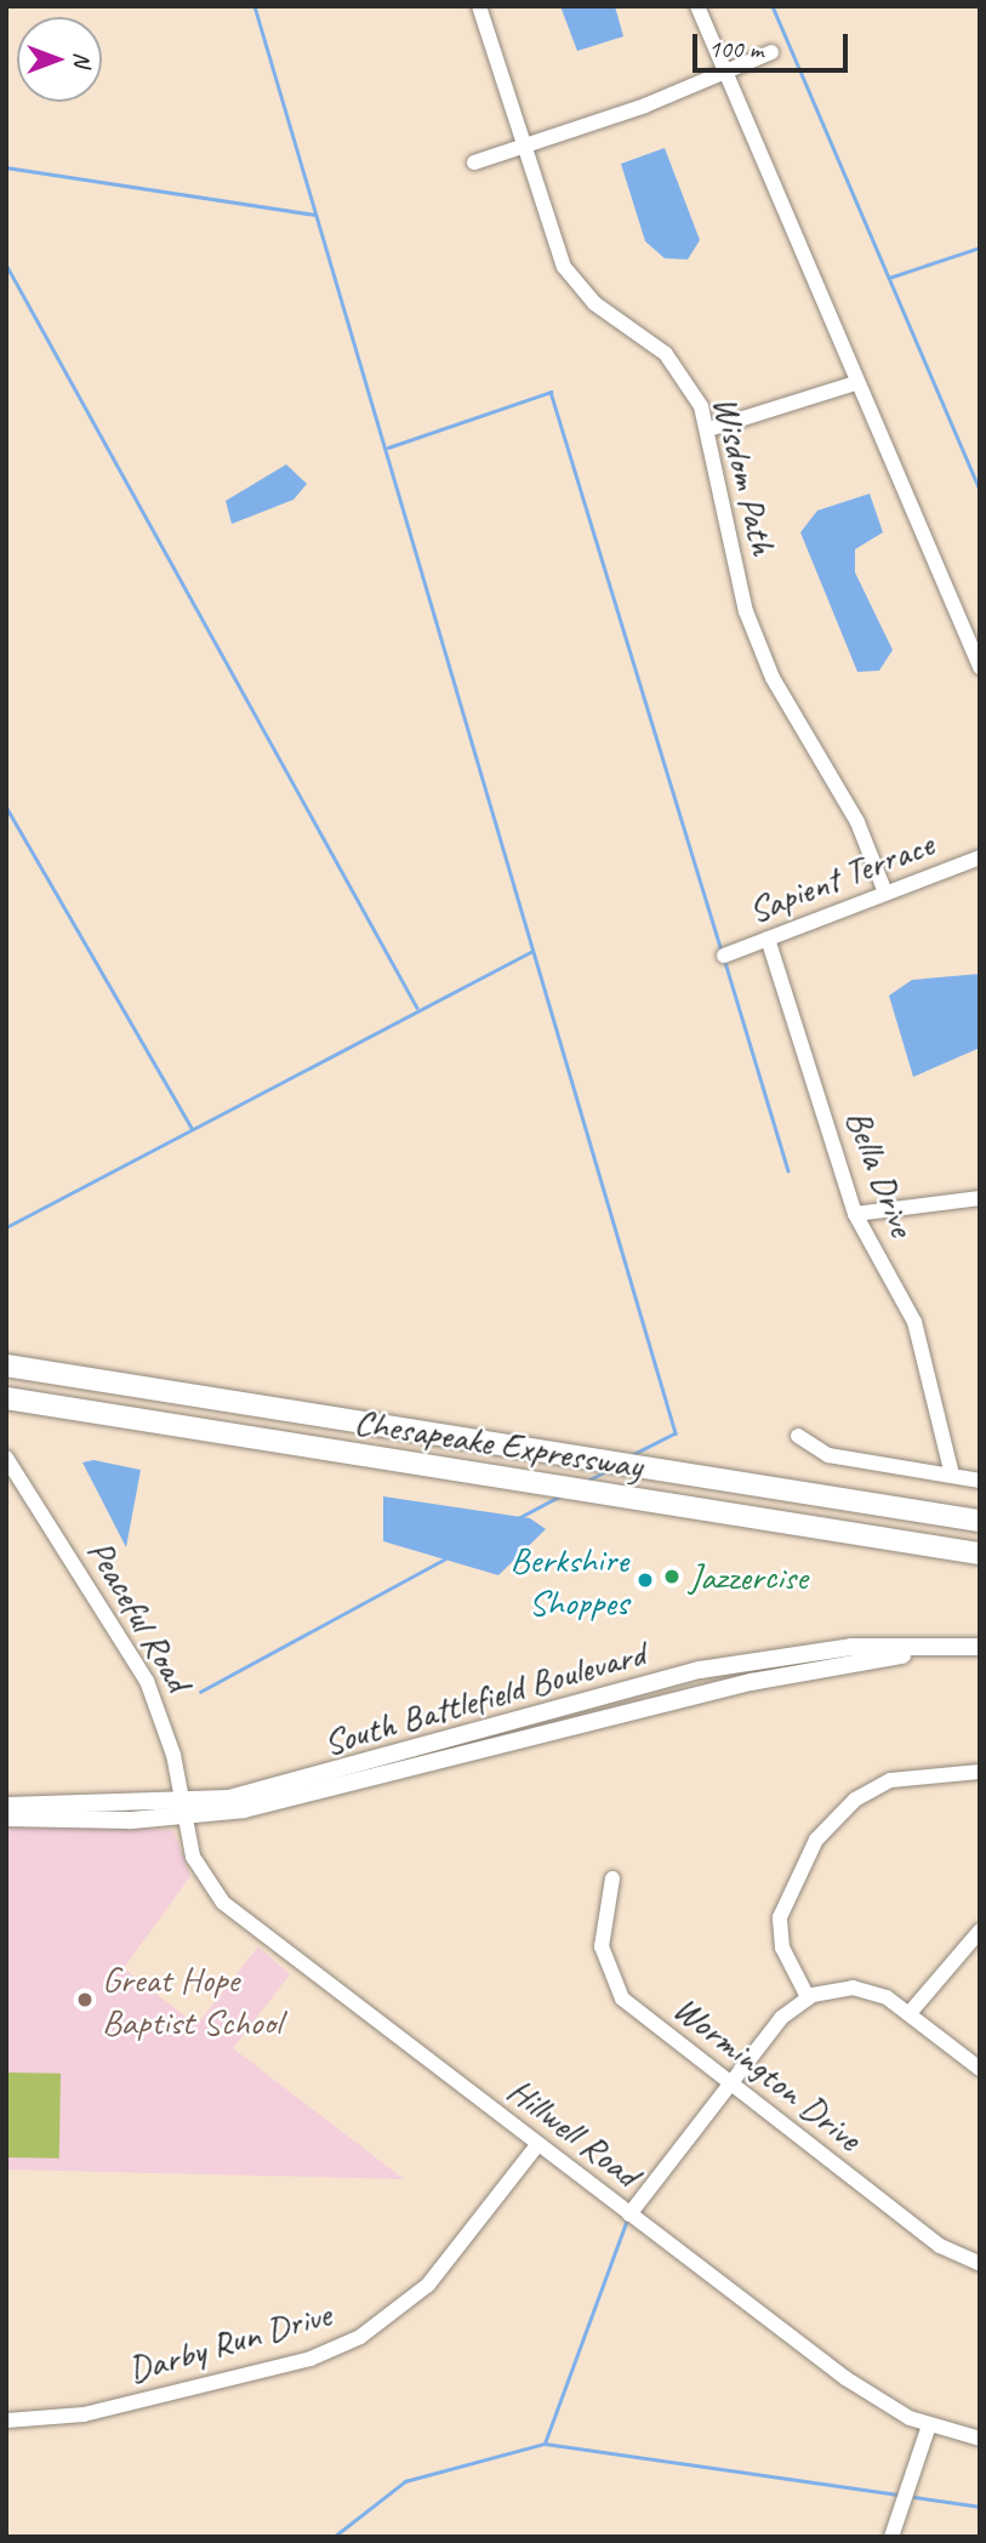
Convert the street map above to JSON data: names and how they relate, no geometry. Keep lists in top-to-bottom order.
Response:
{
  "streets": {
    "highway": ["Chesapeake Expressway"],
    "main road": ["South Battlefield Boulevard"],
    "street": [
      "Wisdom Path",
      "Sapient Terrace",
      "Bella Drive",
      "Peaceful Road",
      "Wormington Drive",
      "Hillwell Road",
      "Darby Run Drive"
    ]
  },
  "crossings": [
    ["Wisdom Path", "Sapient Terrace"],
    ["Sapient Terrace", "Bella Drive"],
    ["Peaceful Road", "South Battlefield Boulevard"],
    ["Peaceful Road", "Hillwell Road"],
    ["South Battlefield Boulevard", "Hillwell Road"],
    ["Hillwell Road", "Darby Run Drive"]
  ],
  "places": ["Jazzercise", "Berkshire Shoppes", "Great Hope Baptist School"],
  "scale_bar": "100 m",
  "north": "right"
}
